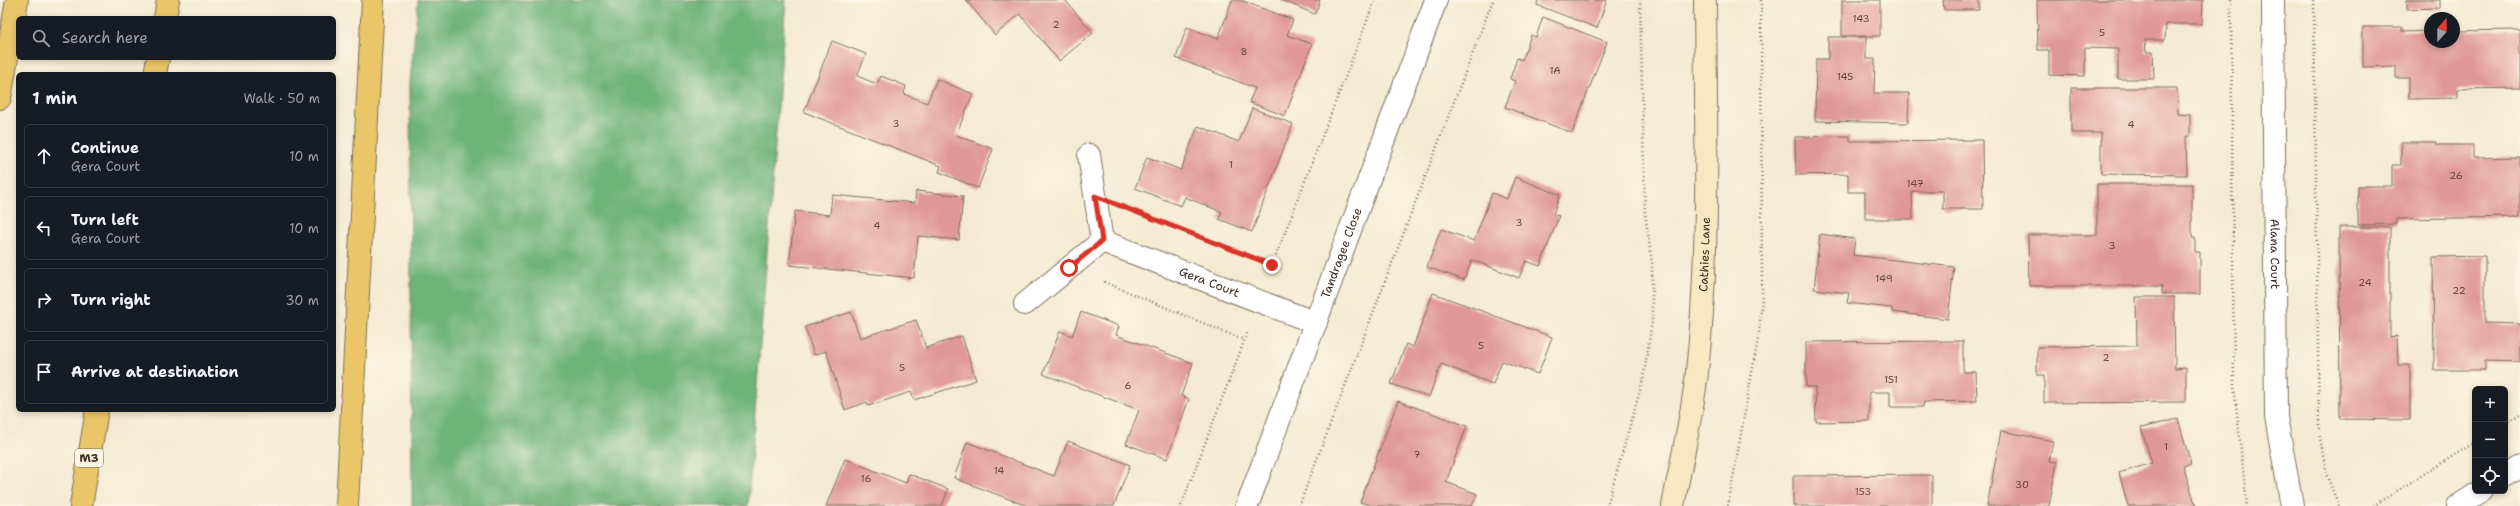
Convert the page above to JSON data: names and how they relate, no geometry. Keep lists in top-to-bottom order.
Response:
{
  "streets": {
    "highway": ["M3"],
    "street": [
      "Tandragee Close",
      "Cathies Lane",
      "Alana Court",
      "Gera Court"
    ]
  },
  "crossings": [
    ["Tandragee Close", "Gera Court"]
  ],
  "house_numbers": [
    "143",
    "2",
    "5",
    "8",
    "1A",
    "145",
    "3",
    "4",
    "1",
    "26",
    "147",
    "3",
    "4",
    "3",
    "149",
    "24",
    "22",
    "5",
    "2",
    "5",
    "151",
    "6",
    "1",
    "7",
    "14",
    "16",
    "30",
    "153"
  ],
  "north": "top",
  "page": {
    "search": "Search here",
    "heading": ["1 min", "Walk · 50 m"],
    "list": [
      ["Continue", "Gera Court", "10 m"],
      ["Turn left", "Gera Court", "10 m"],
      ["Turn right", "30 m"],
      "Arrive at destination"
    ],
    "map_buttons": ["+", "−"]
  }
}
